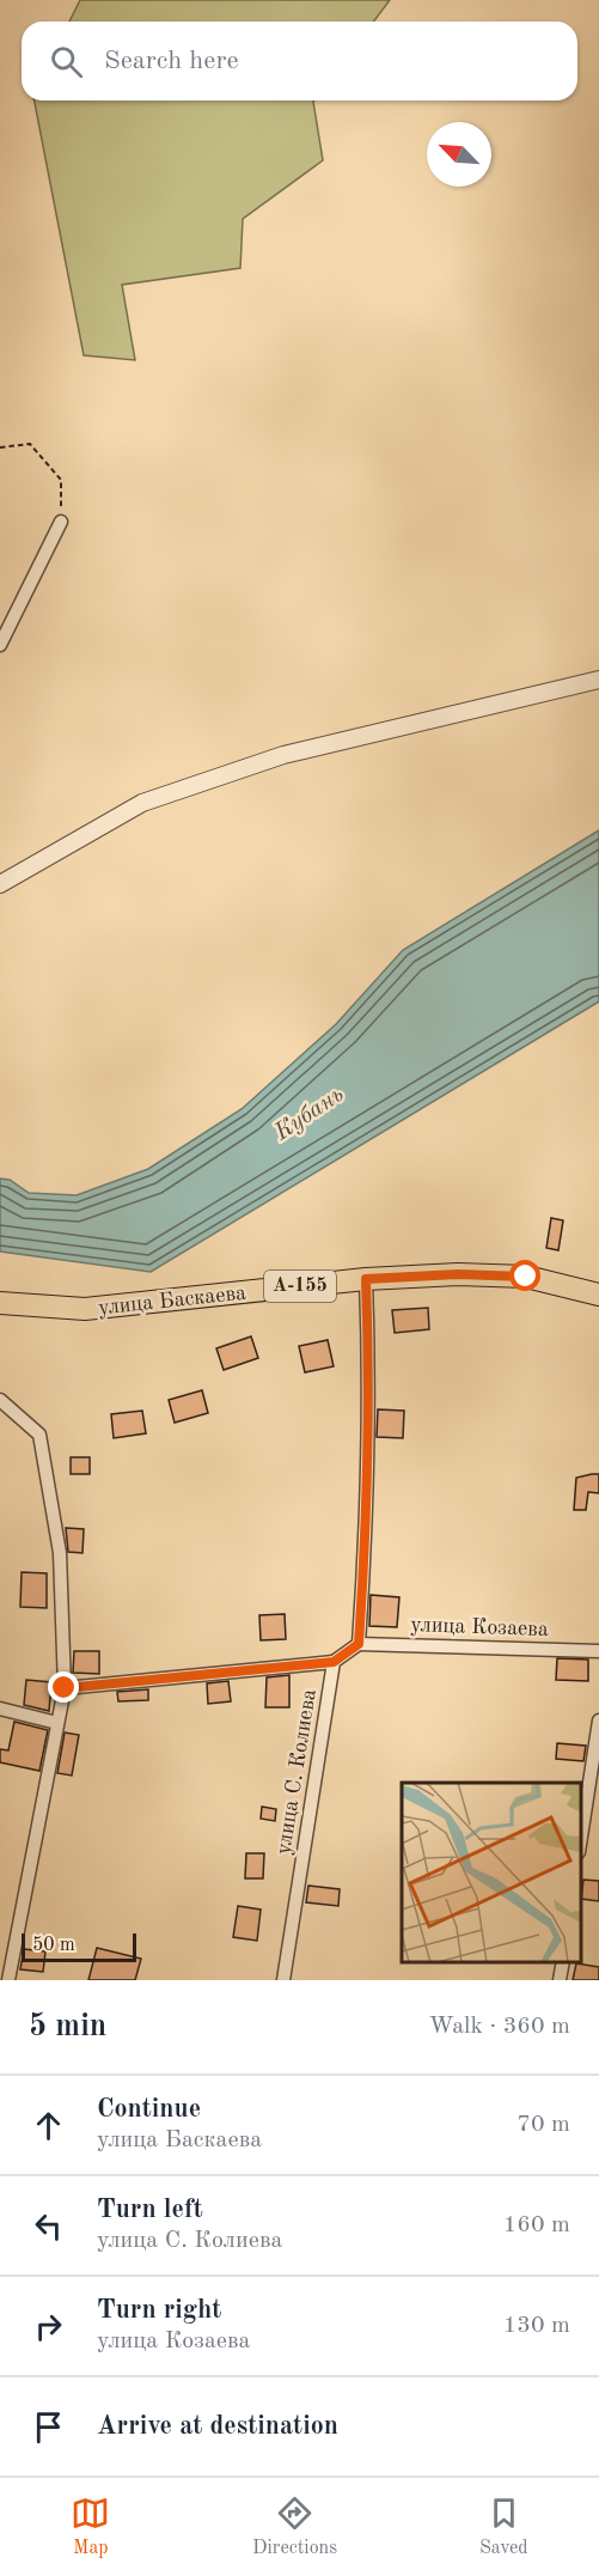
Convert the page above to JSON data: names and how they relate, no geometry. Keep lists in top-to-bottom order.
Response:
{
  "streets": {
    "main road": ["А-155", "улица Баскаева"],
    "street": ["улица Козаева", "улица С. Колиева"]
  },
  "crossings": [
    ["улица Козаева", "улица С. Колиева"]
  ],
  "water": ["Кубань"],
  "scale_bar": "50 m",
  "north": "top left",
  "page": {
    "search": "Search here",
    "scale": "50 m",
    "heading": ["5 min", "Walk · 360 m"],
    "list": [
      ["Continue", "улица Баскаева", "70 m"],
      ["Turn left", "улица С. Колиева", "160 m"],
      ["Turn right", "улица Козаева", "130 m"],
      "Arrive at destination"
    ],
    "nav": ["Map", "Directions", "Saved"]
  }
}
